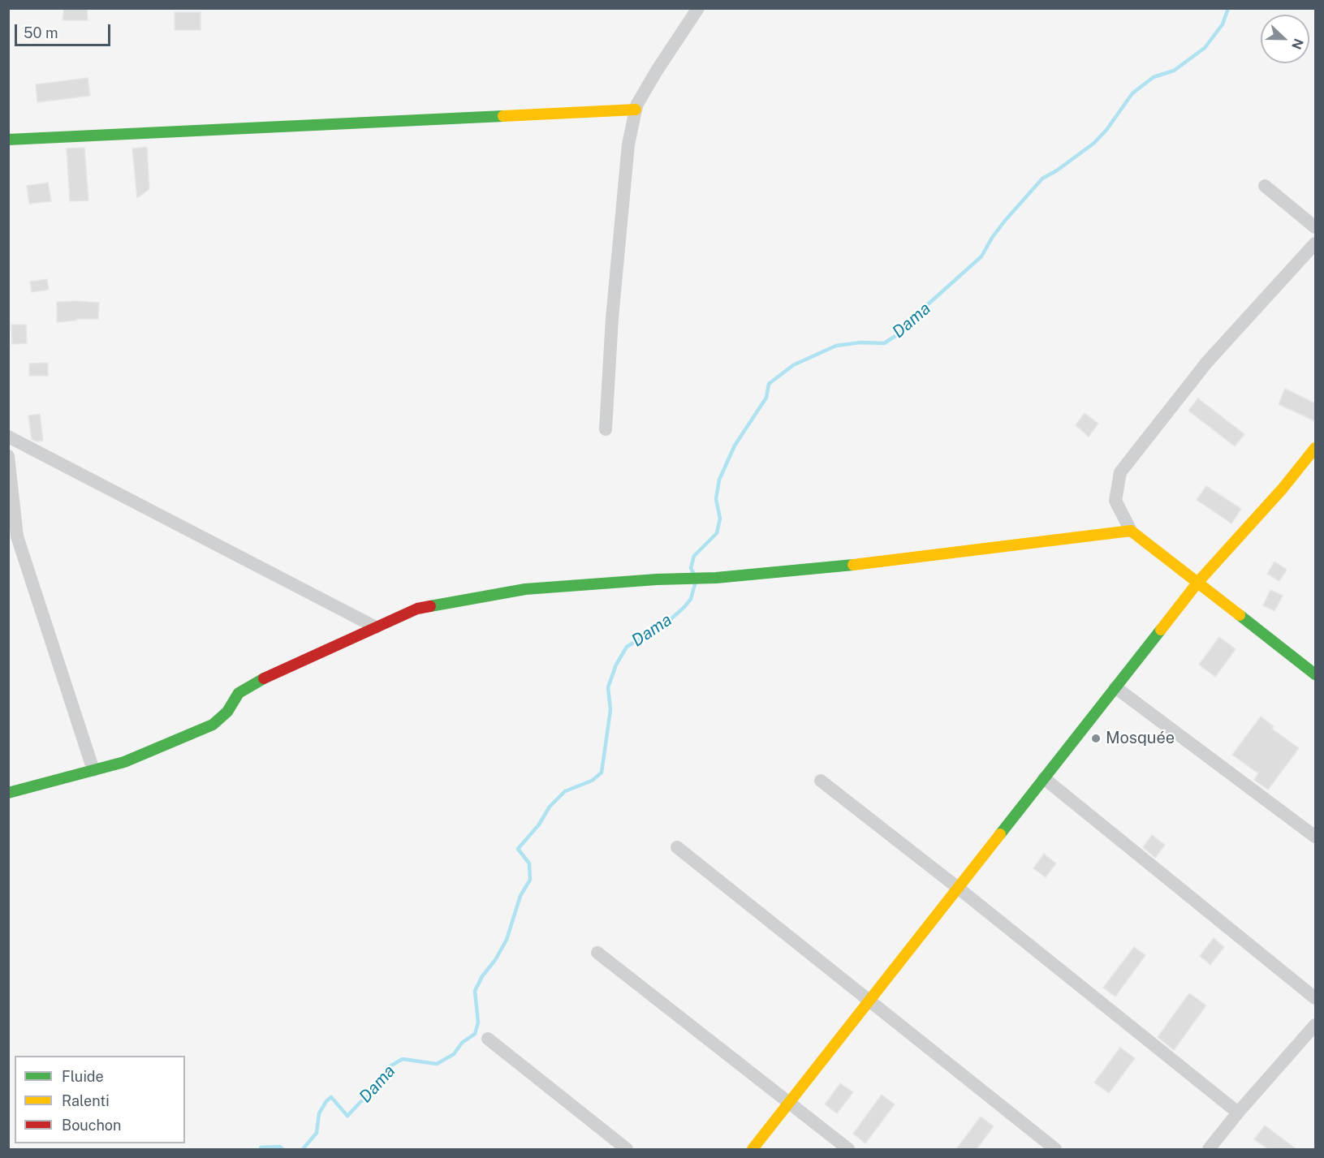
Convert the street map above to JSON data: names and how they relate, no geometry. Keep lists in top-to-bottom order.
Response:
{
  "water": ["Dama"],
  "places": ["Mosquée"],
  "legend": ["Fluide", "Ralenti", "Bouchon"],
  "scale_bar": "50 m",
  "north": "right"
}
